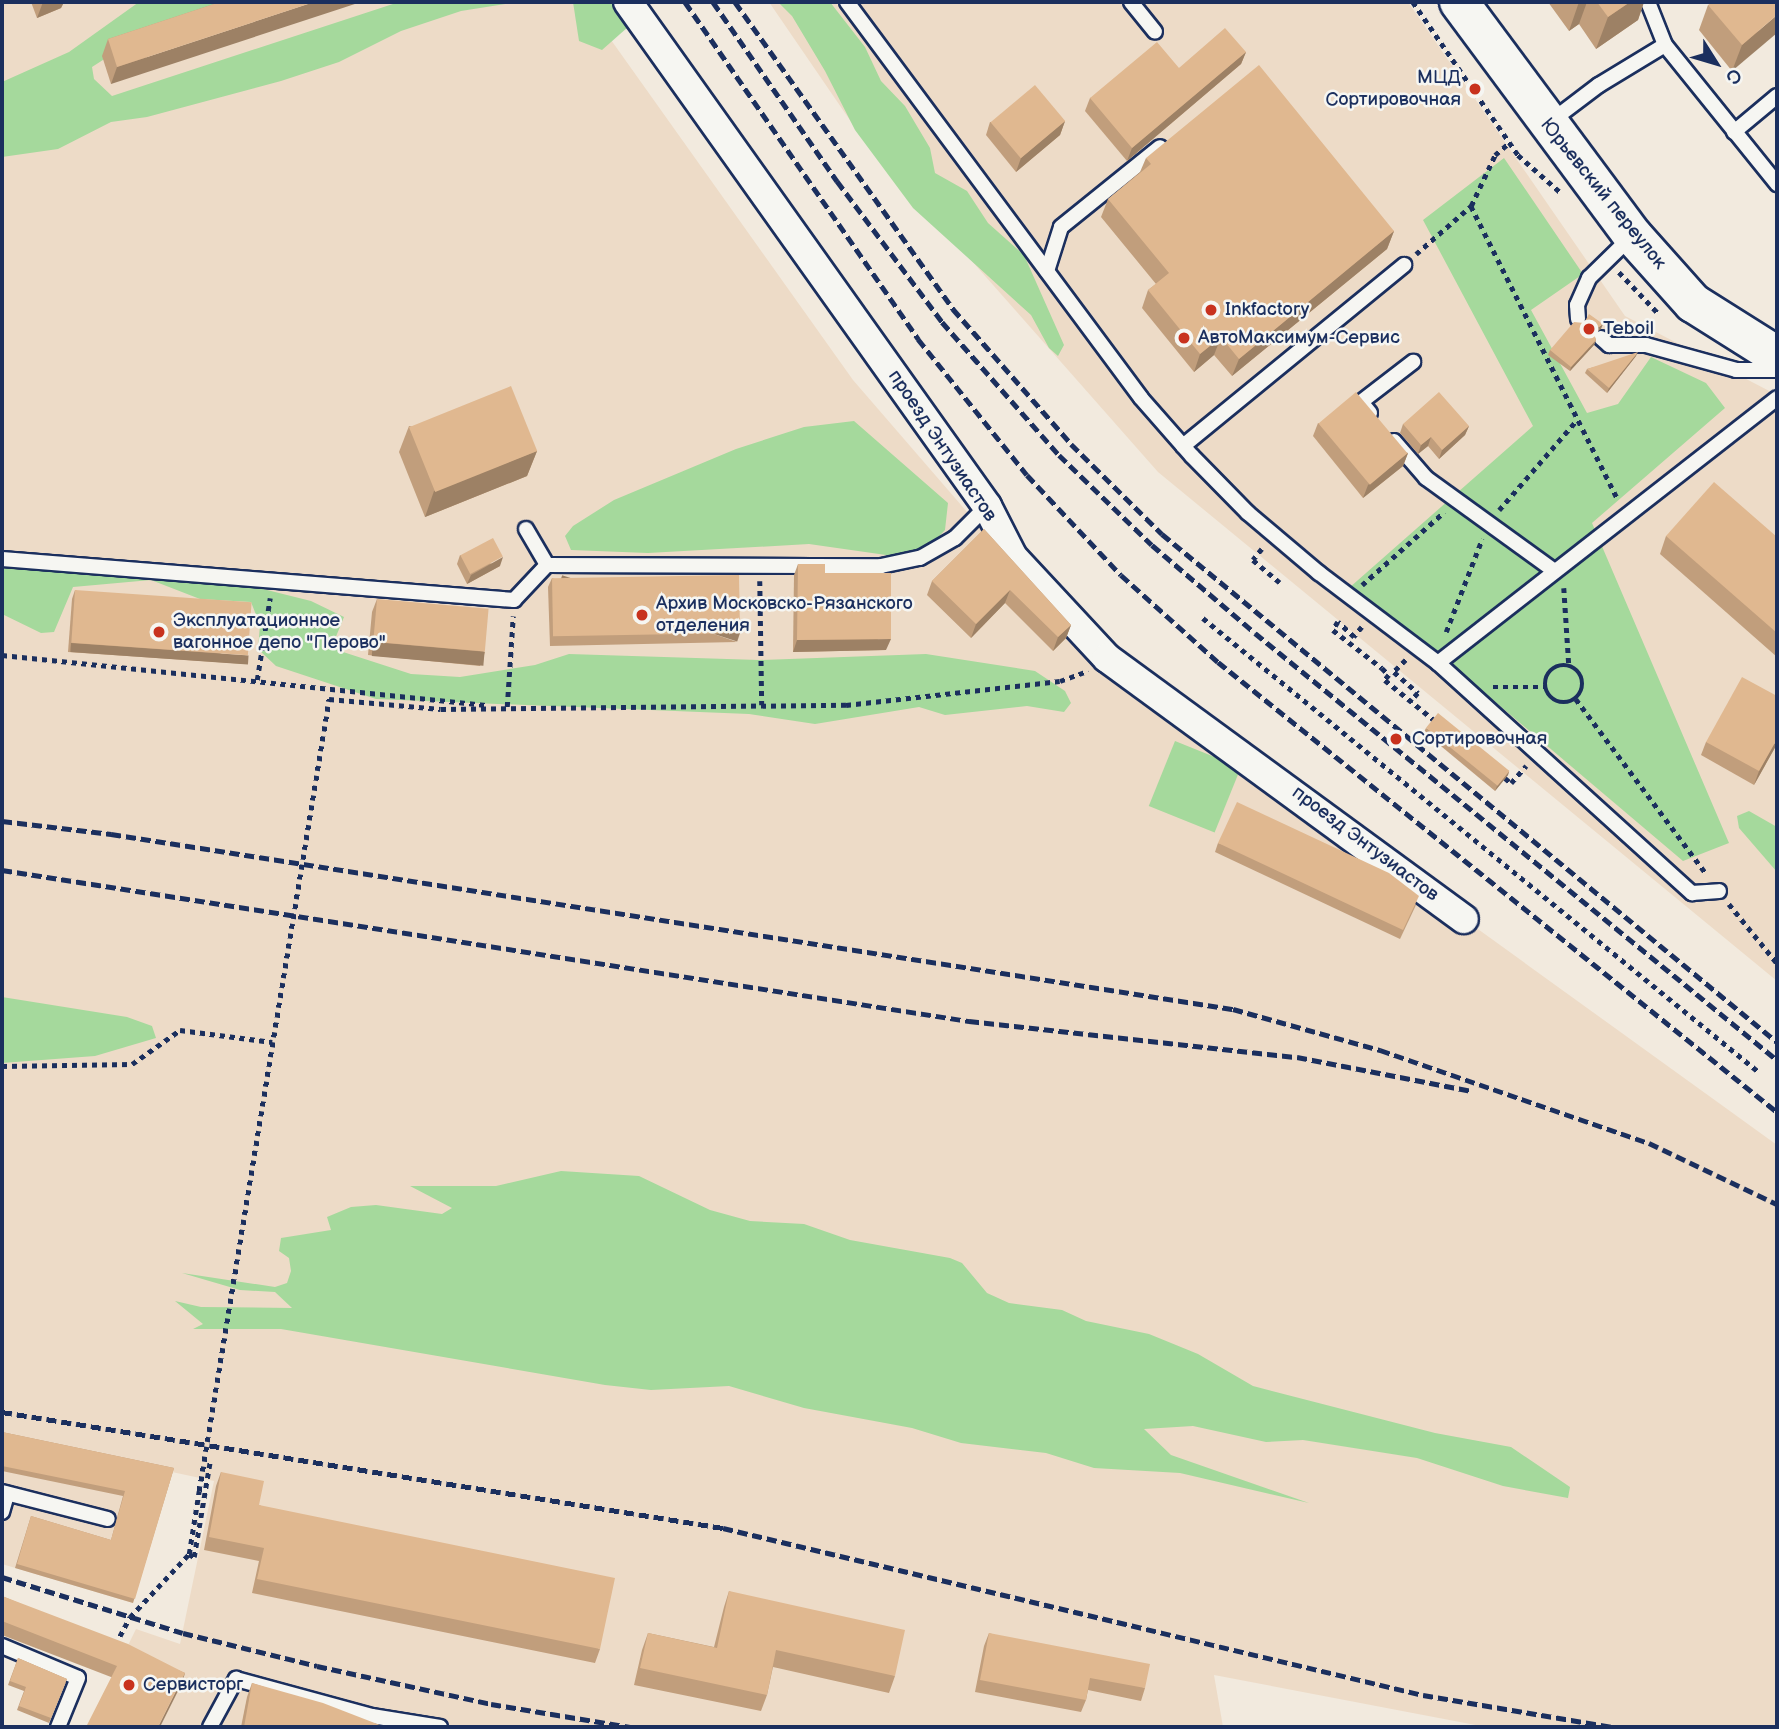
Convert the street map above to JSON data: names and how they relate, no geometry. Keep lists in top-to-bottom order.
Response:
{
  "streets": {
    "street": ["Юрьевский переулок", "проезд Энтузиастов"]
  },
  "places": [
    "МЦД Сортировочная",
    "Inkfactory",
    "Teboil",
    "АвтоМаксимум-Сервиc",
    "Архив Московско-Рязанского отделения",
    "Эксплуатационное вагонное депо \"Перово\"",
    "Сортировочная",
    "Сервисторг"
  ],
  "north": "bottom right"
}
